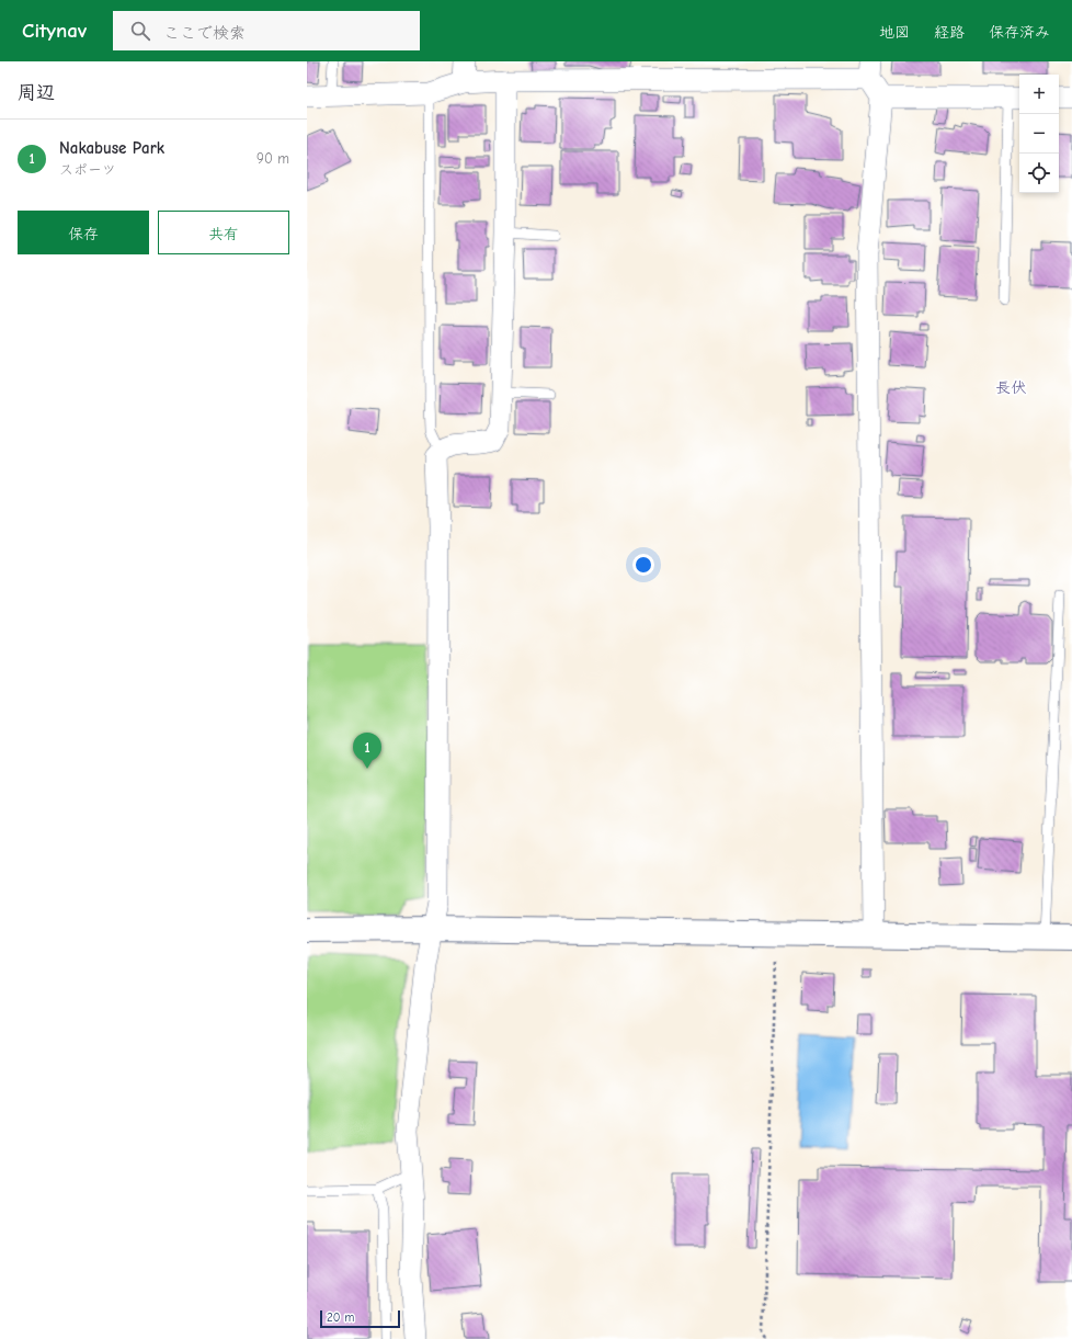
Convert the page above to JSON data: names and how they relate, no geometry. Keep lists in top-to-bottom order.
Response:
{
  "districts": ["長伏"],
  "scale_bar": "20 m",
  "page": {
    "header": "Citynav",
    "search": "ここで検索",
    "nav": ["地図", "経路", "保存済み"],
    "heading": "周辺",
    "map_buttons": ["+", "−"],
    "list": [
      {
        "mark": "1",
        "name": "Nakabuse Park",
        "note": "スポーツ",
        "value": "90 m"
      }
    ],
    "buttons": ["保存", "共有"],
    "pins": "1",
    "scale": "20 m"
  }
}
